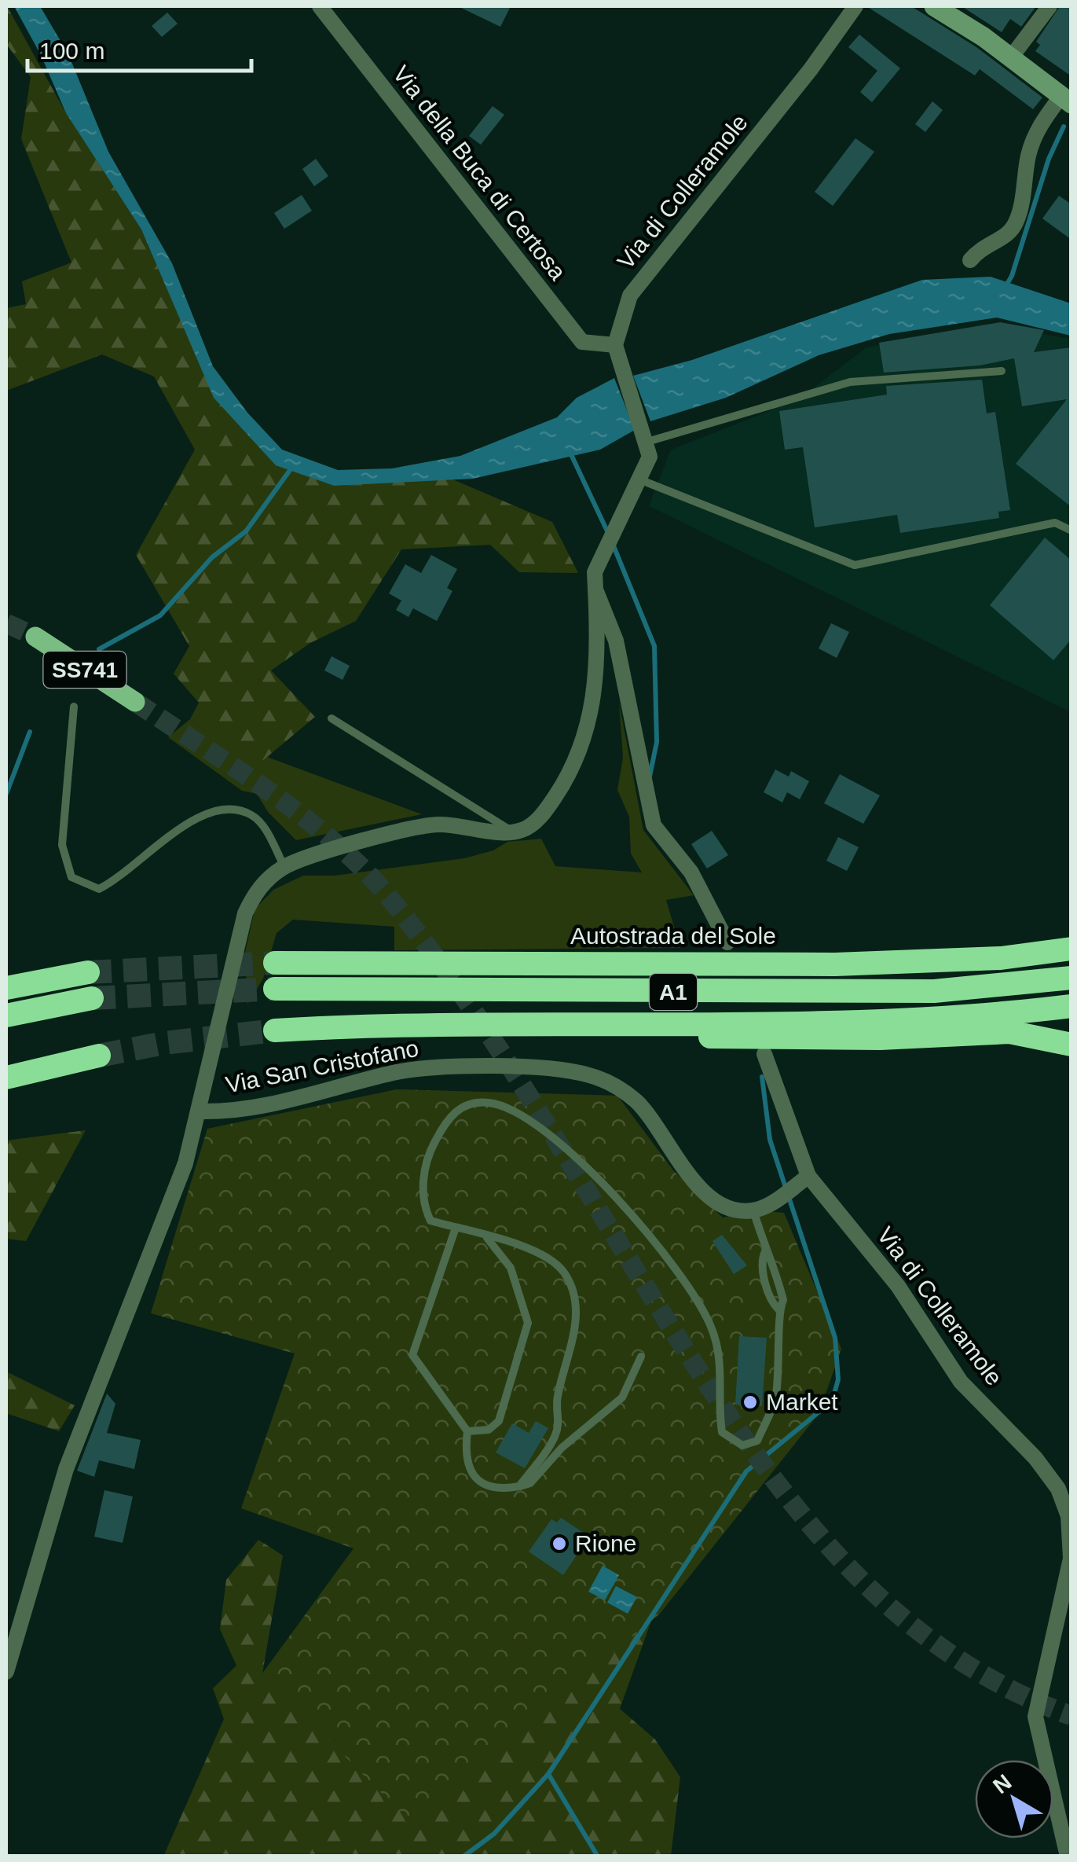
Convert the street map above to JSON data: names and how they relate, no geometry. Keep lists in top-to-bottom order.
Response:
{
  "streets": {
    "highway": ["Autostrada del Sole", "A1"],
    "main road": ["SS741"],
    "street": ["Via della Buca di Certosa", "Via di Colleramole", "Via San Cristofano"]
  },
  "crossings": [
    ["Via della Buca di Certosa", "Via di Colleramole"]
  ],
  "places": ["Market", "Rione"],
  "scale_bar": "100 m",
  "north": "top left"
}
